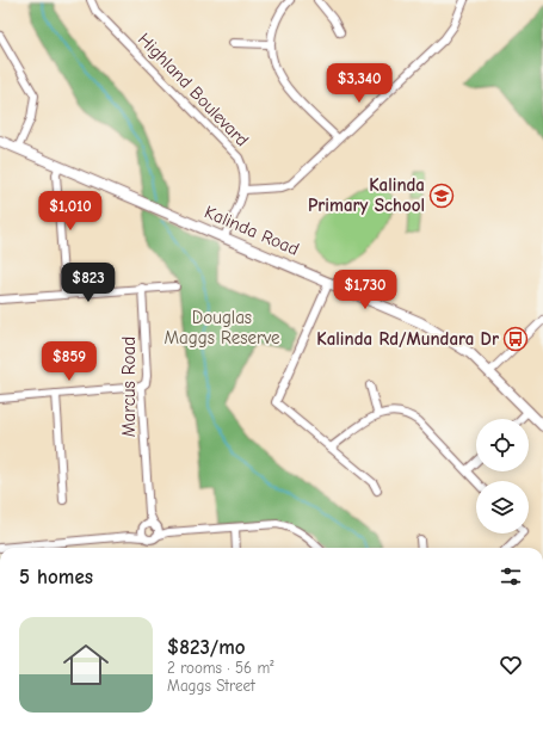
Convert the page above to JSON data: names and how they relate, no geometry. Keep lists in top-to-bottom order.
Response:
{
  "streets": {
    "street": ["Highland Boulevard", "Kalinda Road", "Marcus Road"]
  },
  "crossings": [
    ["Highland Boulevard", "Kalinda Road"]
  ],
  "parks": ["Douglas Maggs Reserve"],
  "places": {
    "school or university": ["Kalinda Primary School"],
    "bus stop": ["Kalinda Rd/Mundara Dr"]
  },
  "page": {
    "price": [
      "$3,340",
      "$1,010",
      "$823",
      "$1,730",
      "$859"
    ],
    "heading": "5 homes",
    "list": [
      {
        "name": "$823/mo",
        "note": "2 rooms · 56 m² · Maggs Street"
      }
    ]
  }
}
